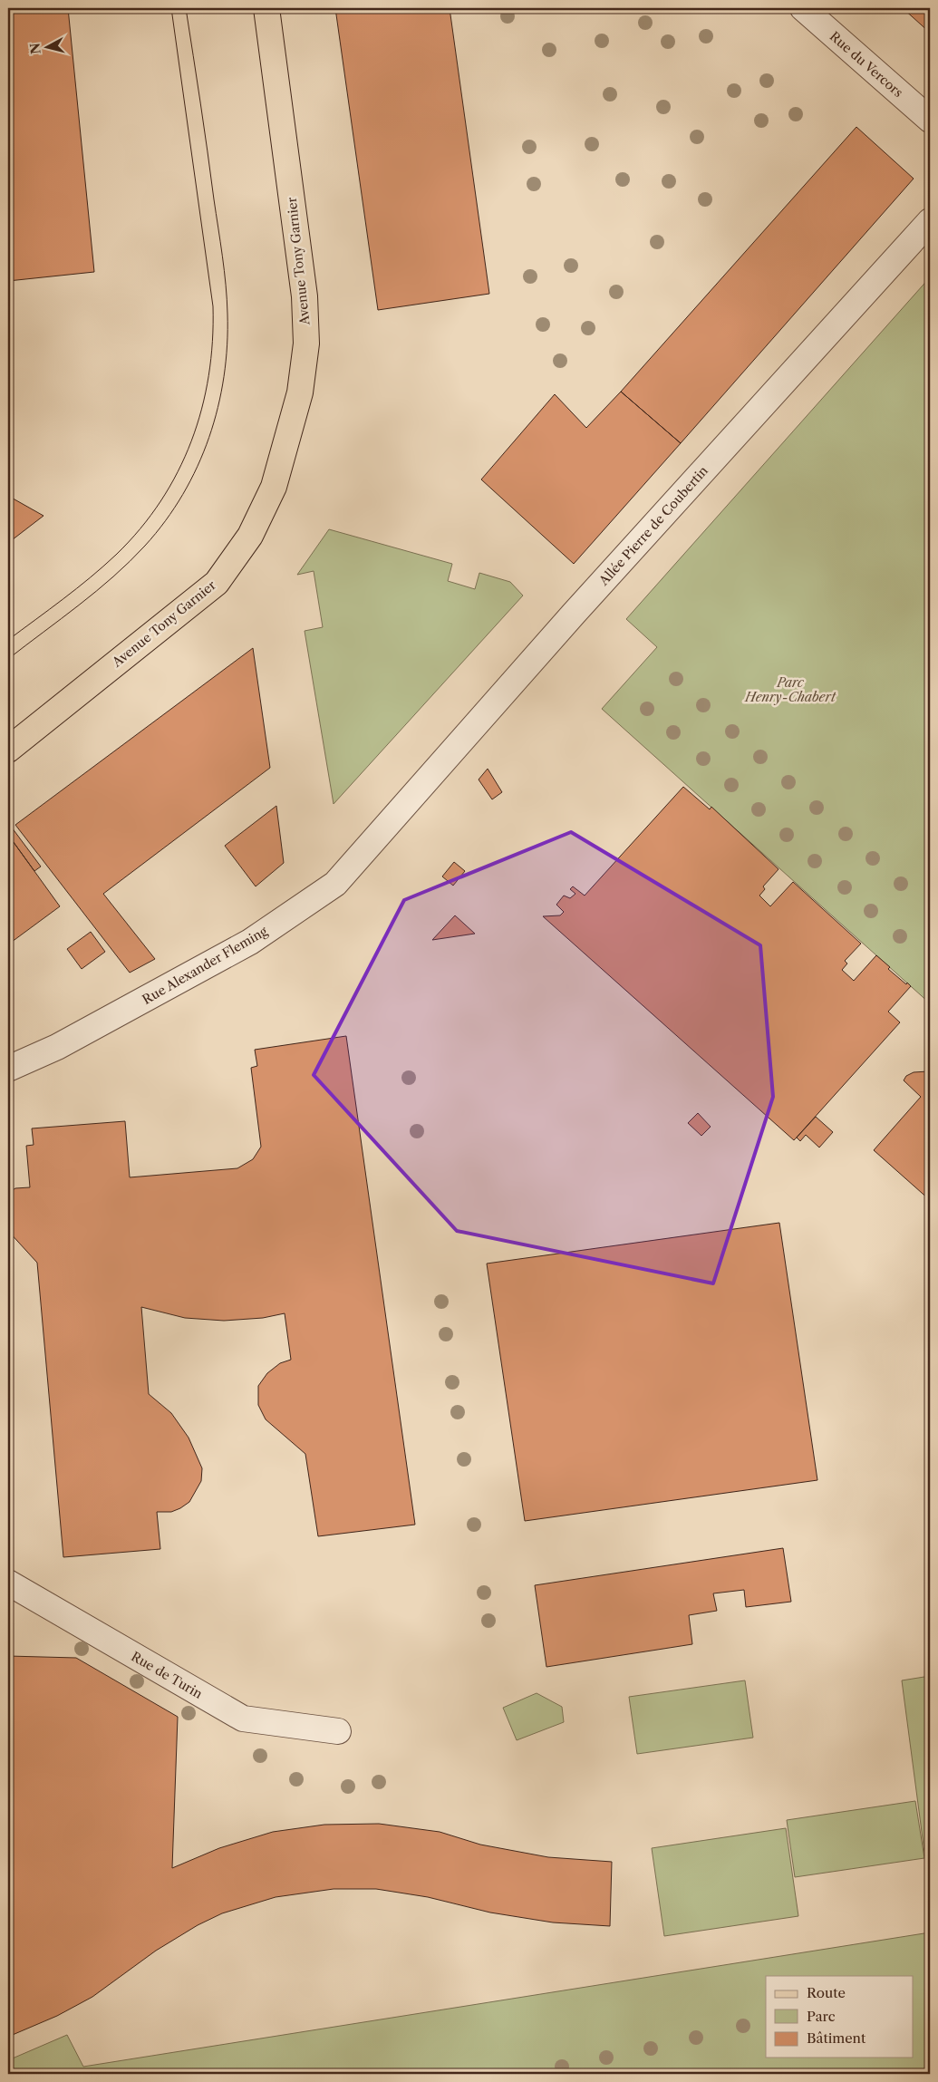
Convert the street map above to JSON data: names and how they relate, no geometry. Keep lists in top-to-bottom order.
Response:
{
  "streets": {
    "main road": ["Avenue Tony Garnier"],
    "street": [
      "Rue du Vercors",
      "Allée Pierre de Coubertin",
      "Rue Alexander Fleming",
      "Rue de Turin"
    ]
  },
  "crossings": [
    ["Allée Pierre de Coubertin", "Rue Alexander Fleming"]
  ],
  "parks": ["Parc Henry-Chabert"],
  "legend": ["Route", "Parc", "Bâtiment"],
  "north": "left"
}
